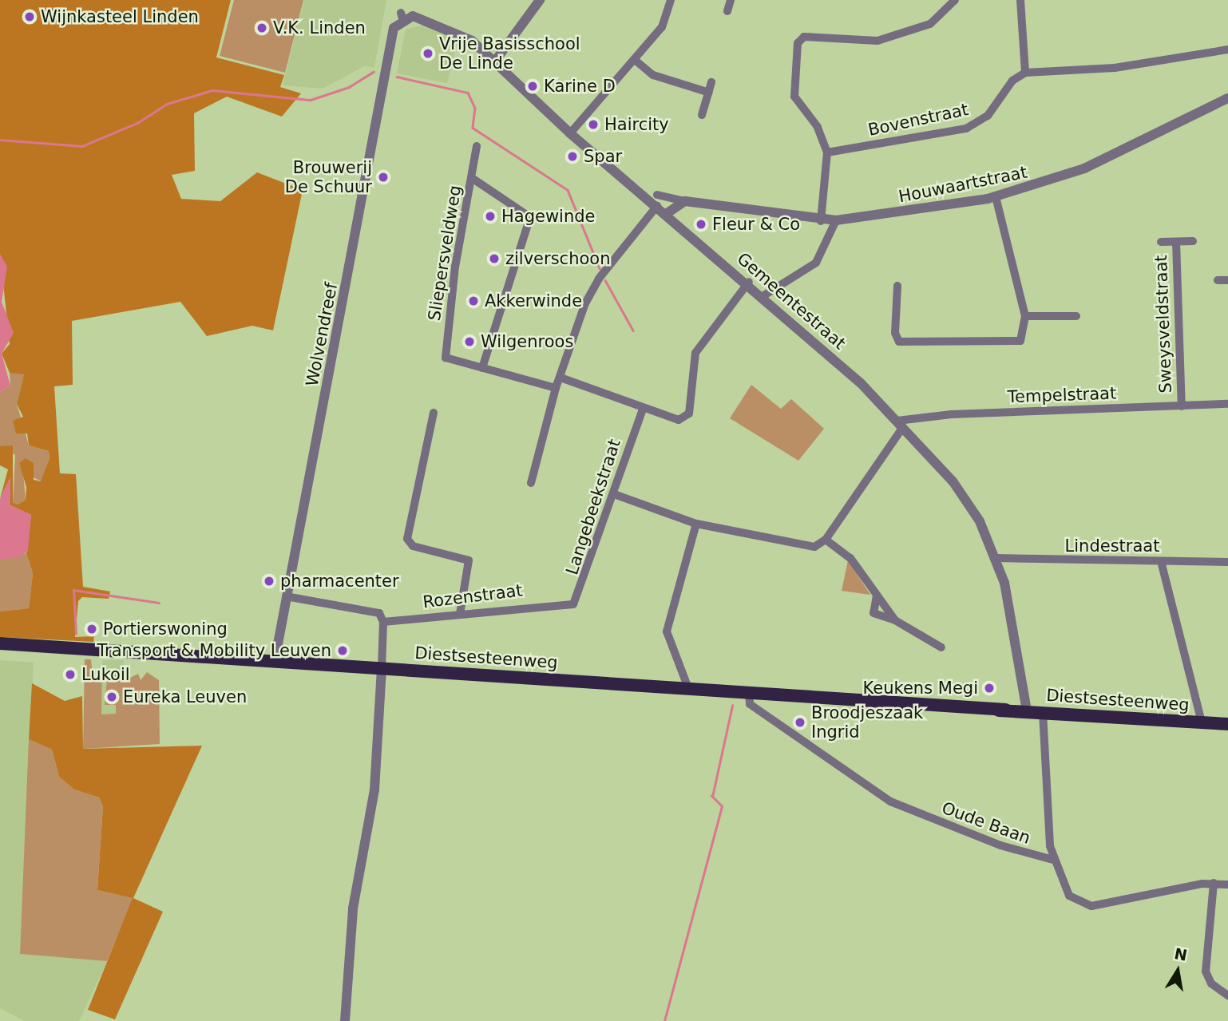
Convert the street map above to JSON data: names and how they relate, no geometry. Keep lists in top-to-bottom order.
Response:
{
  "streets": {
    "main road": ["Diestsesteenweg"],
    "street": [
      "Bovenstraat",
      "Houwaartstraat",
      "Sliepersveldweg",
      "Gemeentestraat",
      "Sweysveldstraat",
      "Wolvendreef",
      "Tempelstraat",
      "Langebeekstraat",
      "Lindestraat",
      "Rozenstraat",
      "Oude Baan"
    ]
  },
  "crossings": [
    ["Gemeentestraat", "Wolvendreef"],
    ["Gemeentestraat", "Tempelstraat"],
    ["Gemeentestraat", "Lindestraat"],
    ["Gemeentestraat", "Diestsesteenweg"],
    ["Sweysveldstraat", "Tempelstraat"],
    ["Wolvendreef", "Diestsesteenweg"],
    ["Langebeekstraat", "Rozenstraat"],
    ["Diestsesteenweg", "Oude Baan"]
  ],
  "places": [
    "Wijnkasteel Linden",
    "V.K. Linden",
    "Vrije Basisschool De Linde",
    "Karine D",
    "Haircity",
    "Spar",
    "Brouwerij De Schuur",
    "Hagewinde",
    "Fleur & Co",
    "zilverschoon",
    "Akkerwinde",
    "Wilgenroos",
    "pharmacenter",
    "Portierswoning",
    "Transport & Mobility Leuven",
    "Lukoil",
    "Keukens Megi",
    "Eureka Leuven",
    "Broodjeszaak Ingrid"
  ],
  "north": "top"
}
